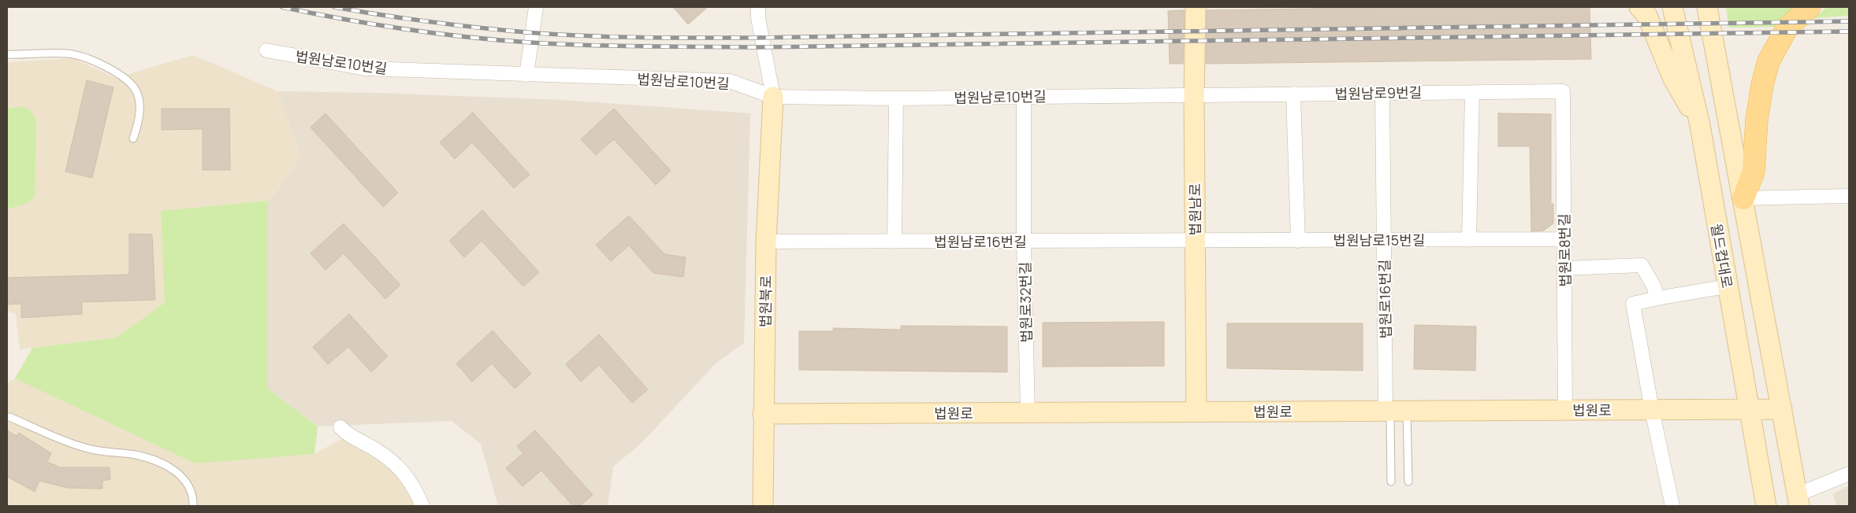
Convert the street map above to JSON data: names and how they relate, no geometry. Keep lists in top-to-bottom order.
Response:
{
  "streets": {
    "main road": [
      "법원남로",
      "월드컵대로",
      "법원북로",
      "법원로"
    ],
    "street": [
      "법원남로10번길",
      "법원남로9번길",
      "법원남로15번길",
      "법원남로16번길",
      "법원로8번길",
      "법원로16번길",
      "법원로32번길"
    ]
  },
  "crossings": [
    ["법원남로10번길", "법원남로9번길"],
    ["법원남로10번길", "법원남로"],
    ["법원남로10번길", "법원북로"],
    ["법원남로10번길", "법원로32번길"],
    ["법원남로9번길", "법원남로"],
    ["법원남로9번길", "법원로8번길"],
    ["법원남로9번길", "법원로16번길"],
    ["법원남로", "법원남로15번길"],
    ["법원남로", "법원남로16번길"],
    ["법원남로", "법원로"],
    ["법원남로15번길", "법원남로16번길"],
    ["법원남로15번길", "법원로8번길"],
    ["법원남로15번길", "법원로16번길"],
    ["법원남로16번길", "법원북로"],
    ["법원남로16번길", "법원로32번길"],
    ["법원로8번길", "법원로"],
    ["월드컵대로", "법원로"],
    ["법원로16번길", "법원로"],
    ["법원북로", "법원로"],
    ["법원로32번길", "법원로"]
  ]
}
